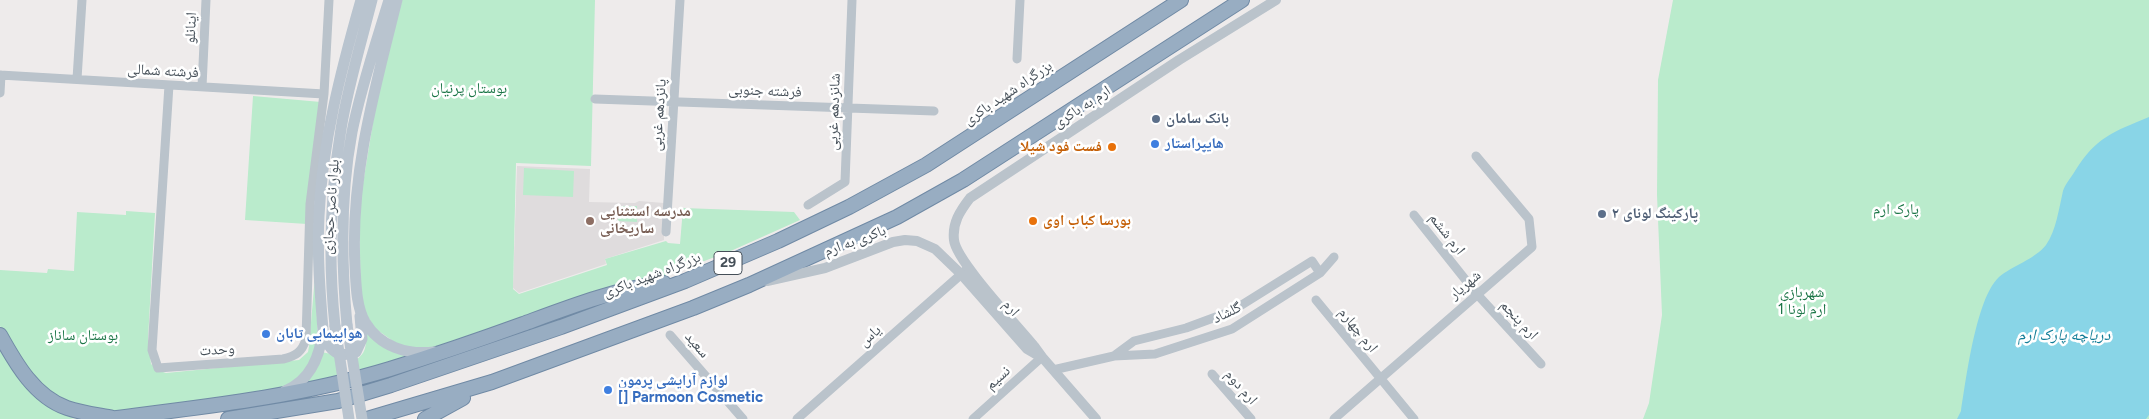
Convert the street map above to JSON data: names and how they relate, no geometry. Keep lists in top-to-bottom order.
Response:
{
  "streets": {
    "highway": ["بزرگراه شهید باکری", "29"],
    "main road": ["بلوار ناصر حجازی"],
    "street": [
      "اینانلو",
      "فرشته شمالی",
      "فرشته جنوبی",
      "ارم به باکری",
      "شانزدهم غربی",
      "پانزدهم غربی",
      "ارم ششم",
      "باکری به ارم",
      "شهریار",
      "ارم",
      "گلشاد",
      "ارم پنجم",
      "ارم چهارم",
      "یاس",
      "سعید",
      "وحدت",
      "نسیم",
      "ارم دوم"
    ]
  },
  "crossings": [
    ["اینانلو", "فرشته شمالی"],
    ["فرشته شمالی", "وحدت"],
    ["فرشته جنوبی", "شانزدهم غربی"],
    ["فرشته جنوبی", "پانزدهم غربی"],
    ["ارم به باکری", "باکری به ارم"],
    ["ارم به باکری", "ارم"],
    ["ارم به باکری", "یاس"],
    ["ارم ششم", "شهریار"],
    ["ارم ششم", "ارم پنجم"],
    ["باکری به ارم", "29"],
    ["باکری به ارم", "ارم"],
    ["باکری به ارم", "یاس"],
    ["شهریار", "ارم پنجم"],
    ["شهریار", "ارم چهارم"],
    ["ارم", "گلشاد"],
    ["ارم", "یاس"],
    ["ارم", "نسیم"]
  ],
  "water": ["دریاچه پارک ارم"],
  "parks": [
    "بوستان پرنیان",
    "پارک ارم",
    "شهربازی ارم لونا 1",
    "بوستان ساناز"
  ],
  "places": [
    "بانک سامان",
    "هایپراستار",
    "فست فود شیلا",
    "پارکینگ لونای ۲",
    "مدرسه استثنایی ساریخانی",
    "بورسا کباب اوی",
    "هواپیمایی تابان",
    "لوازم آرایشی پرمون [] Parmoon Cosmetic"
  ]
}
